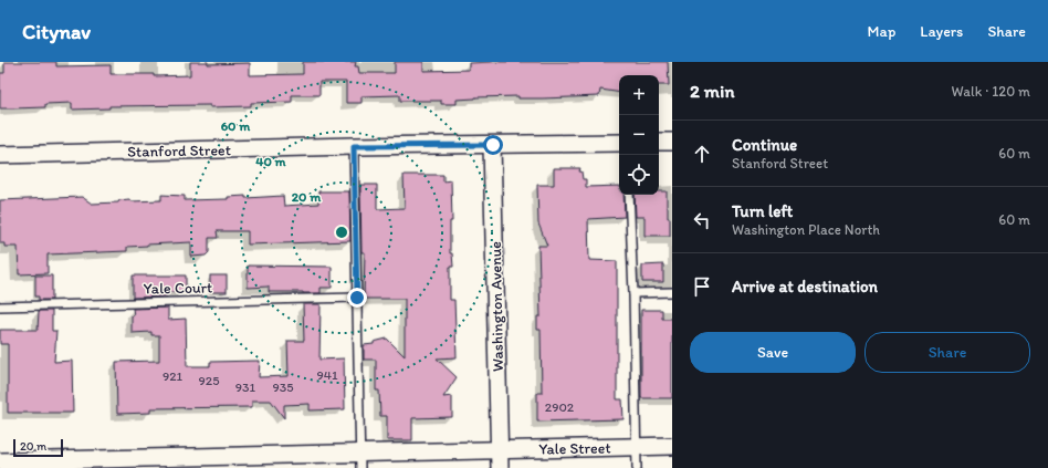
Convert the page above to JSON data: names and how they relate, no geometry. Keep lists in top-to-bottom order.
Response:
{
  "streets": {
    "street": ["Stanford Street", "Washington Avenue", "Yale Street"],
    "lane": ["Yale Court"]
  },
  "crossings": [
    ["Stanford Street", "Washington Avenue"],
    ["Washington Avenue", "Yale Street"]
  ],
  "house_numbers": [
    "941",
    "921",
    "925",
    "931",
    "935",
    "2902"
  ],
  "scale_bar": "20 m",
  "page": {
    "header": "Citynav",
    "nav": ["Map", "Layers", "Share"],
    "heading": ["2 min", "Walk · 120 m"],
    "map_buttons": ["+", "−"],
    "list": [
      ["Continue", "Stanford Street", "60 m"],
      ["Turn left", "Washington Place North", "60 m"],
      "Arrive at destination"
    ],
    "buttons": ["Save", "Share"],
    "scale": "20 m"
  },
  "rings": ["60 m", "40 m", "20 m"]
}
